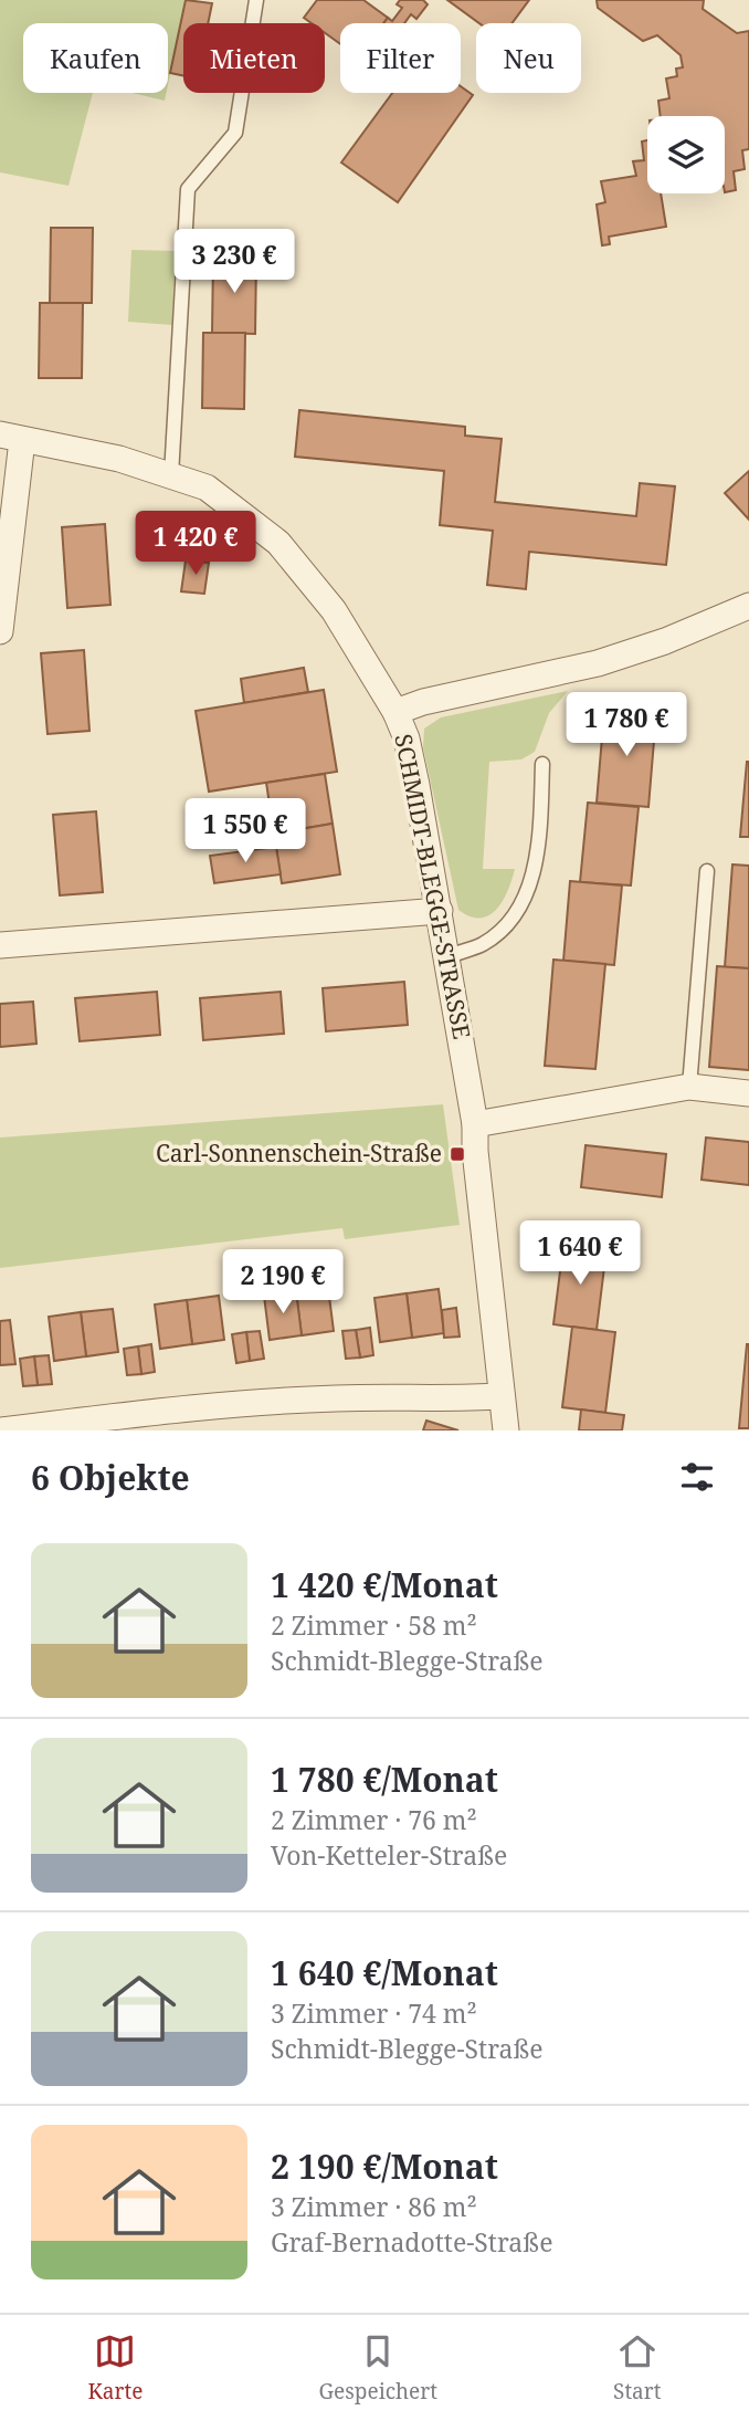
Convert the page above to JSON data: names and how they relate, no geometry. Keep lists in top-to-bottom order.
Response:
{
  "streets": {
    "street": ["SCHMIDT-BLEGGE-STRASSE"]
  },
  "places": {
    "transit": ["Carl-Sonnenschein-Straße"]
  },
  "page": {
    "chip": [
      "Kaufen",
      "Mieten",
      "Filter",
      "Neu"
    ],
    "price": [
      "3 230 €",
      "1 420 €",
      "1 780 €",
      "1 550 €",
      "1 640 €",
      "2 190 €"
    ],
    "heading": "6 Objekte",
    "list": [
      {
        "name": "1 420 €/Monat",
        "note": "2 Zimmer · 58 m² · Schmidt-Blegge-Straße"
      },
      {
        "name": "1 780 €/Monat",
        "note": "2 Zimmer · 76 m² · Von-Ketteler-Straße"
      },
      {
        "name": "1 640 €/Monat",
        "note": "3 Zimmer · 74 m² · Schmidt-Blegge-Straße"
      },
      {
        "name": "2 190 €/Monat",
        "note": "3 Zimmer · 86 m² · Graf-Bernadotte-Straße"
      }
    ],
    "tabs": ["Karte", "Gespeichert", "Start"]
  }
}
